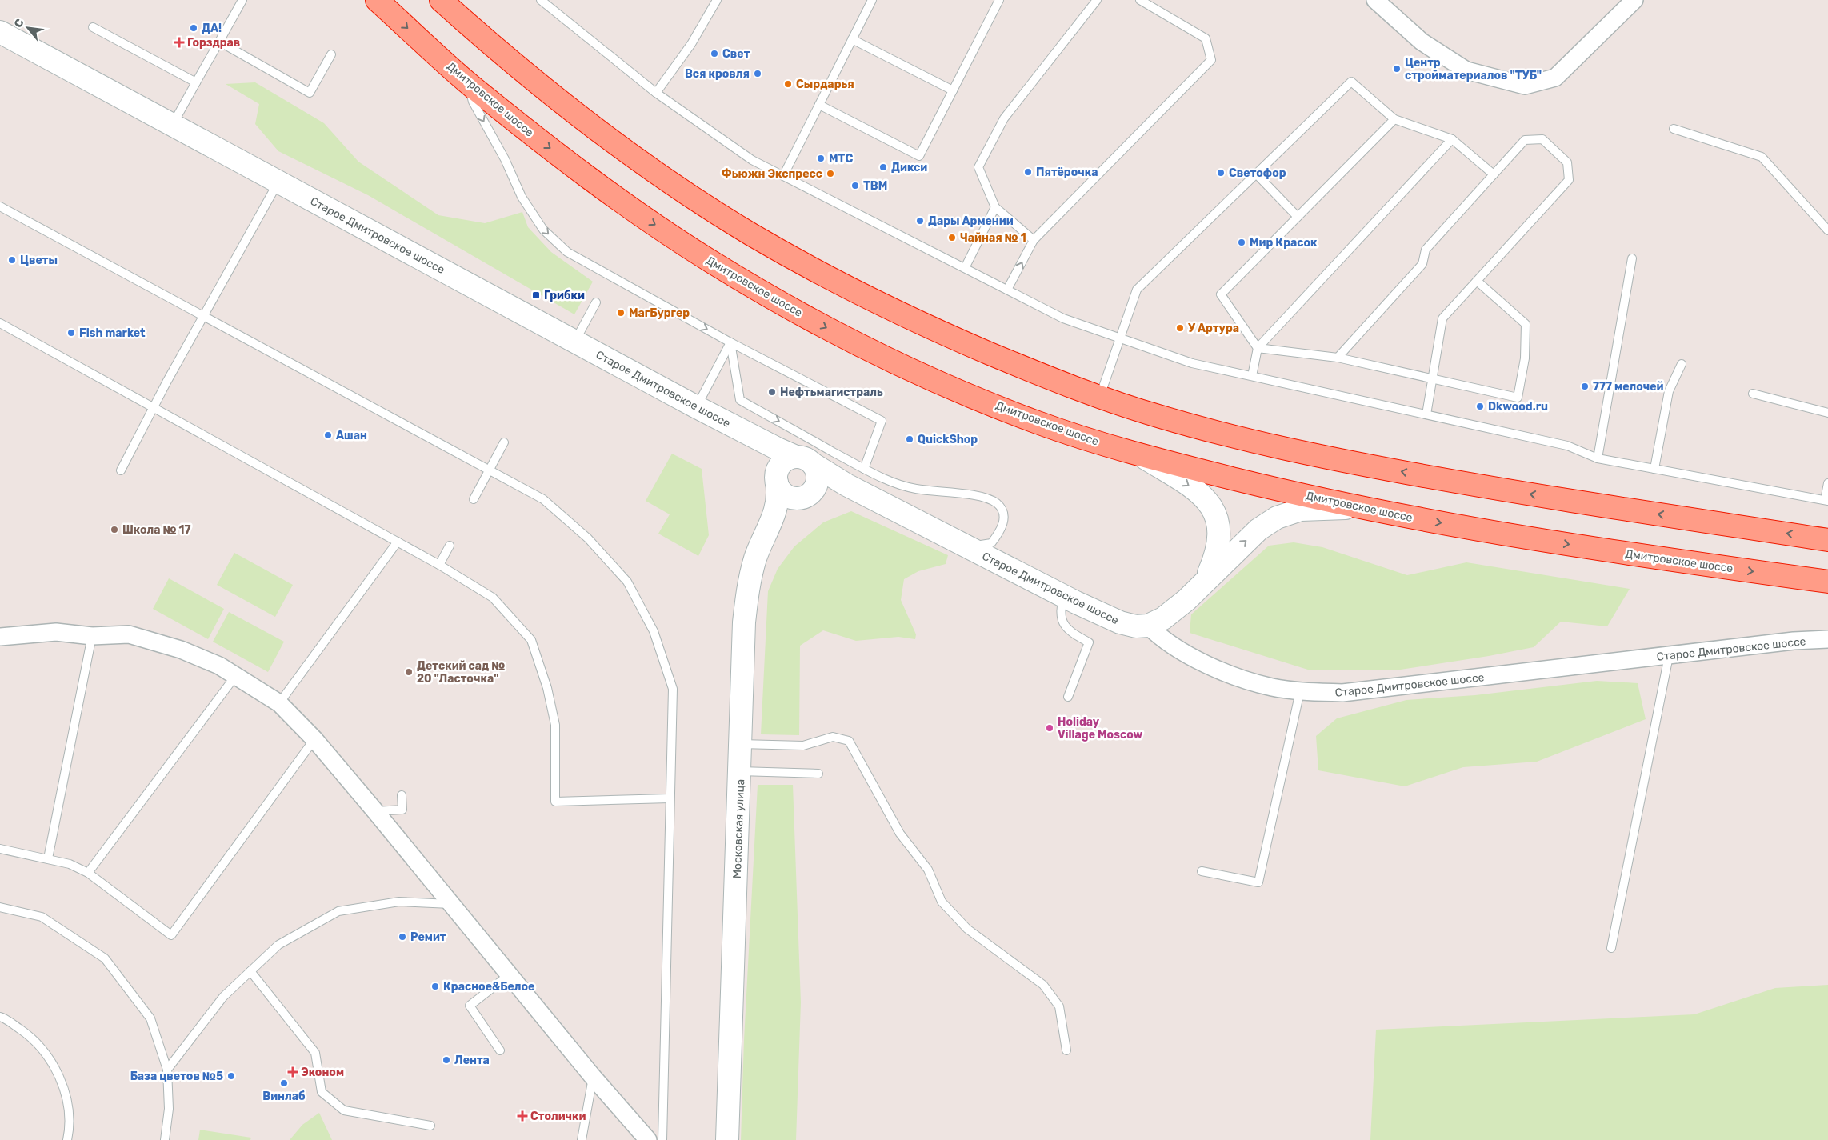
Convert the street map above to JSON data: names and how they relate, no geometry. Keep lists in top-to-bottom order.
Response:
{
  "streets": {
    "highway": ["Дмитровское шоссе"],
    "main road": ["Старое Дмитровское шоссе", "Московская улица"]
  },
  "crossings": [
    ["Старое Дмитровское шоссе", "Московская улица"]
  ],
  "places": {
    "other": [
      "ДА!",
      "Свет",
      "Центр стройматериалов \"ТУБ\"",
      "Вся кровля",
      "Сырдарья",
      "МТС",
      "Дикси",
      "Пятёрочка",
      "Светофор",
      "Фьюжн Экспресс",
      "ТВМ",
      "Дары Армении",
      "Чайная № 1",
      "Мир Красок",
      "Цветы",
      "МагБургер",
      "У Артура",
      "Fish market",
      "777 мелочей",
      "Нефтьмагистраль",
      "Dkwood.ru",
      "Ашан",
      "QuickShop",
      "Школа № 17",
      "Детский сад № 20 \"Ласточка\"",
      "Holiday Village Moscow",
      "Ремит",
      "Красное&Белое",
      "Лента",
      "База цветов №5",
      "Винлаб"
    ],
    "health": ["Горздрав", "Эконом", "Столички"],
    "transit": ["Грибки"]
  },
  "north": "top left"
}
